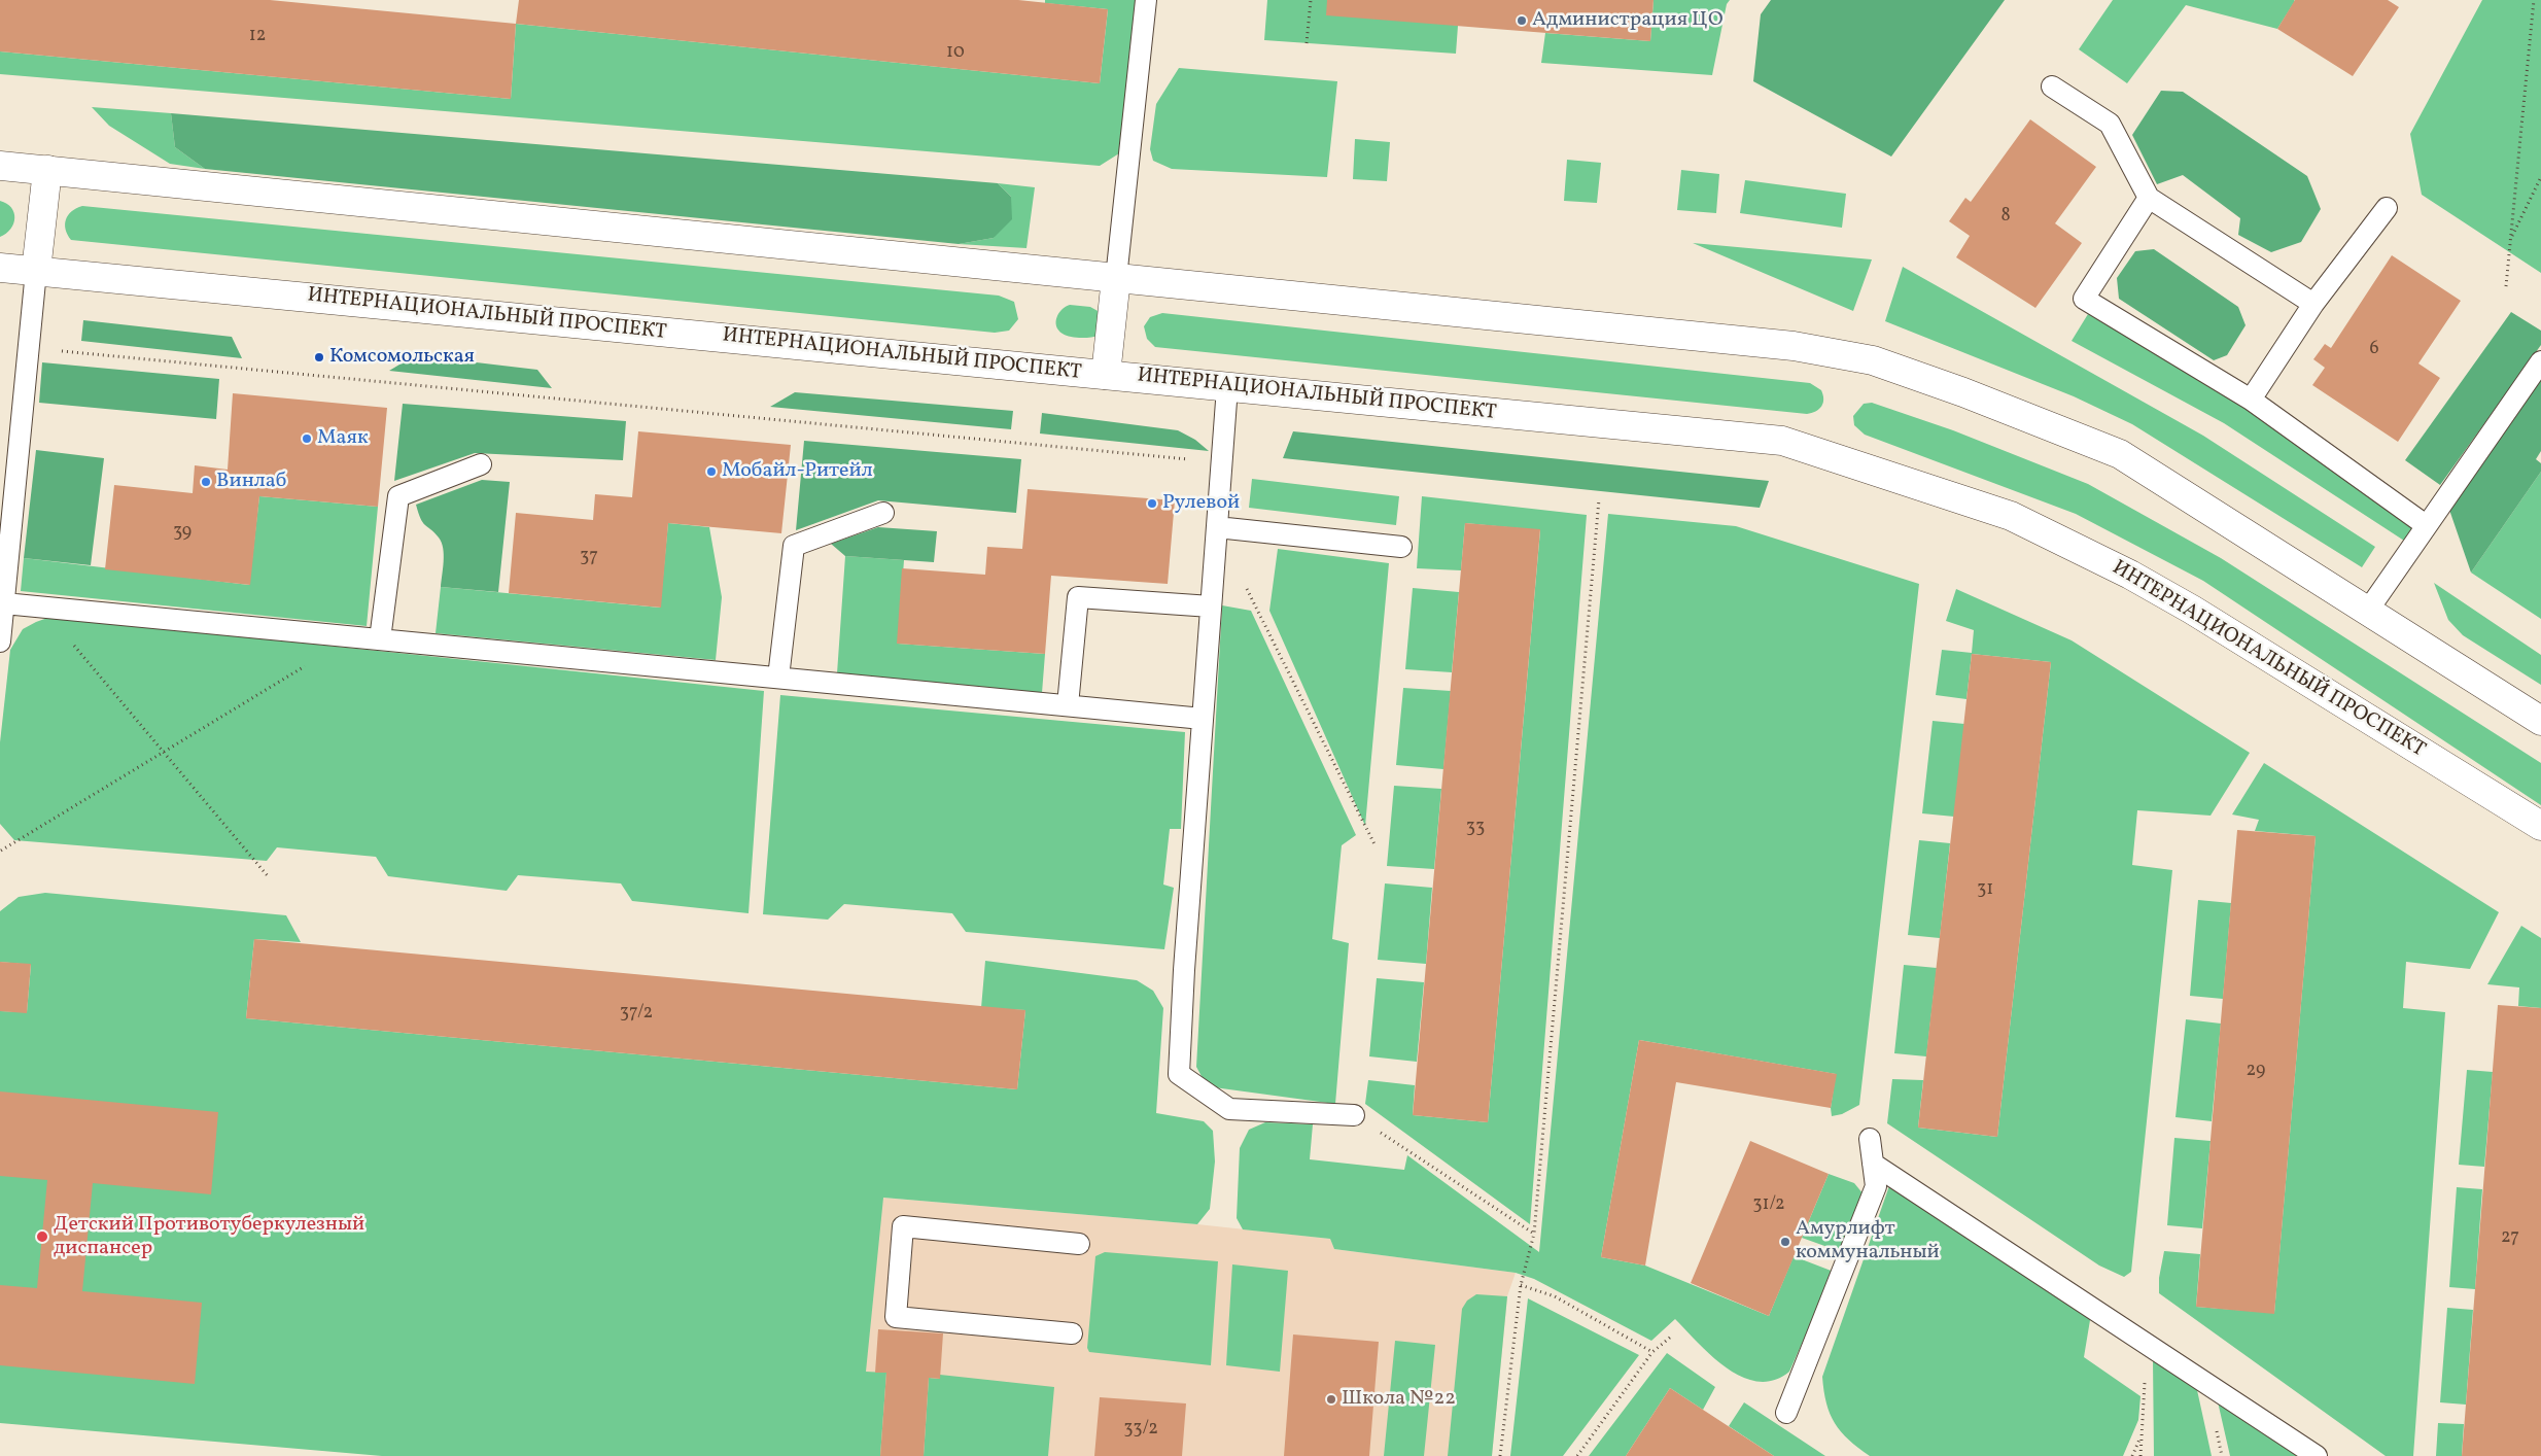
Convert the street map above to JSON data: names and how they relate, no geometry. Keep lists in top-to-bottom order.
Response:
{
  "streets": {
    "main road": ["ИНТЕРНАЦИОНАЛЬНЫЙ ПРОСПЕКТ"]
  },
  "places": [
    "Администрация ЦО",
    "Комсомольская",
    "Маяк",
    "Мобайл-Ритейл",
    "Винлаб",
    "Рулевой",
    "Детский Противотуберкулезный диспансер",
    "Амурлифт коммунальный",
    "Школа №22"
  ],
  "house_numbers": [
    "12",
    "10",
    "8",
    "6",
    "39",
    "37",
    "33",
    "31",
    "37/2",
    "29",
    "31/2",
    "27",
    "33/2"
  ]
}
